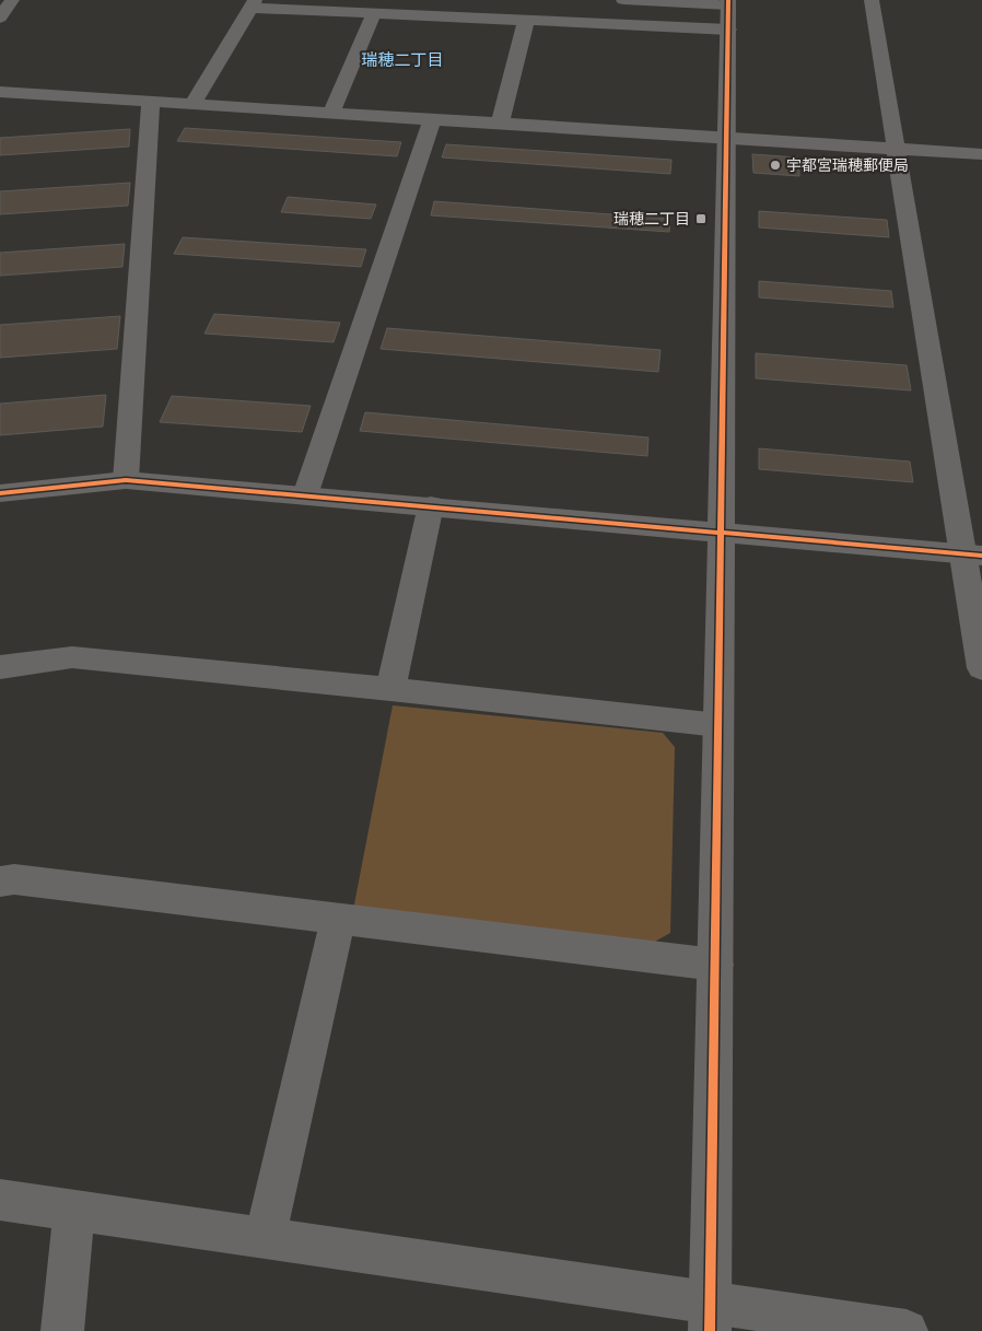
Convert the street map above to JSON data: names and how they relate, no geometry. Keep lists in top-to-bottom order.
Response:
{
  "districts": ["瑞穂二丁目"],
  "places": {
    "other": ["宇都宮瑞穂郵便局"],
    "transit": ["瑞穂二丁目"]
  }
}
